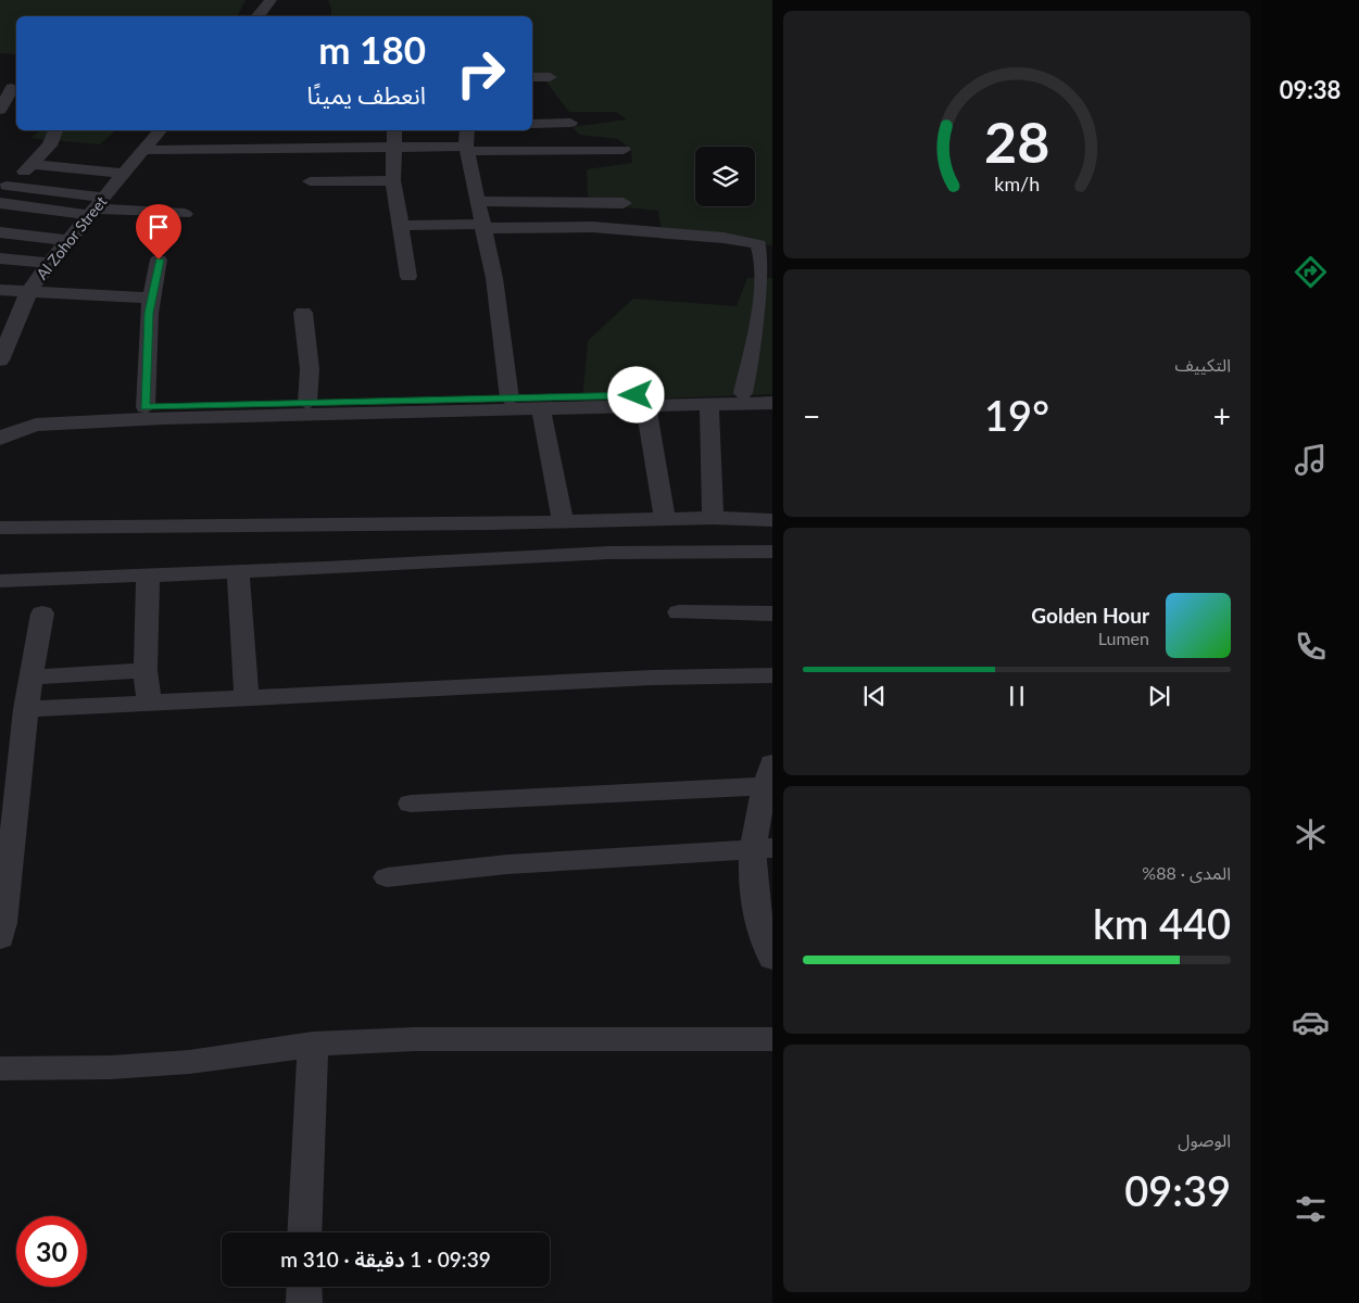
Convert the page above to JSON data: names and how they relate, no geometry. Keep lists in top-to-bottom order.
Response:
{
  "streets": {
    "street": ["Al Zohor Street"]
  },
  "page": {
    "tabs": "09:38",
    "turn": ["180 m", "انعطف يمينًا"],
    "tile": [
      "التكييف",
      ["المدى · 88%", "440 km"],
      ["الوصول", "09:39"]
    ],
    "heat": ["−", "19°", "+"],
    "song": ["Golden Hour", "Lumen"],
    "limit": "30",
    "trip": "09:39 · 1 دقيقة · 310 m",
    "gauge": ["28", "km/h"]
  }
}
